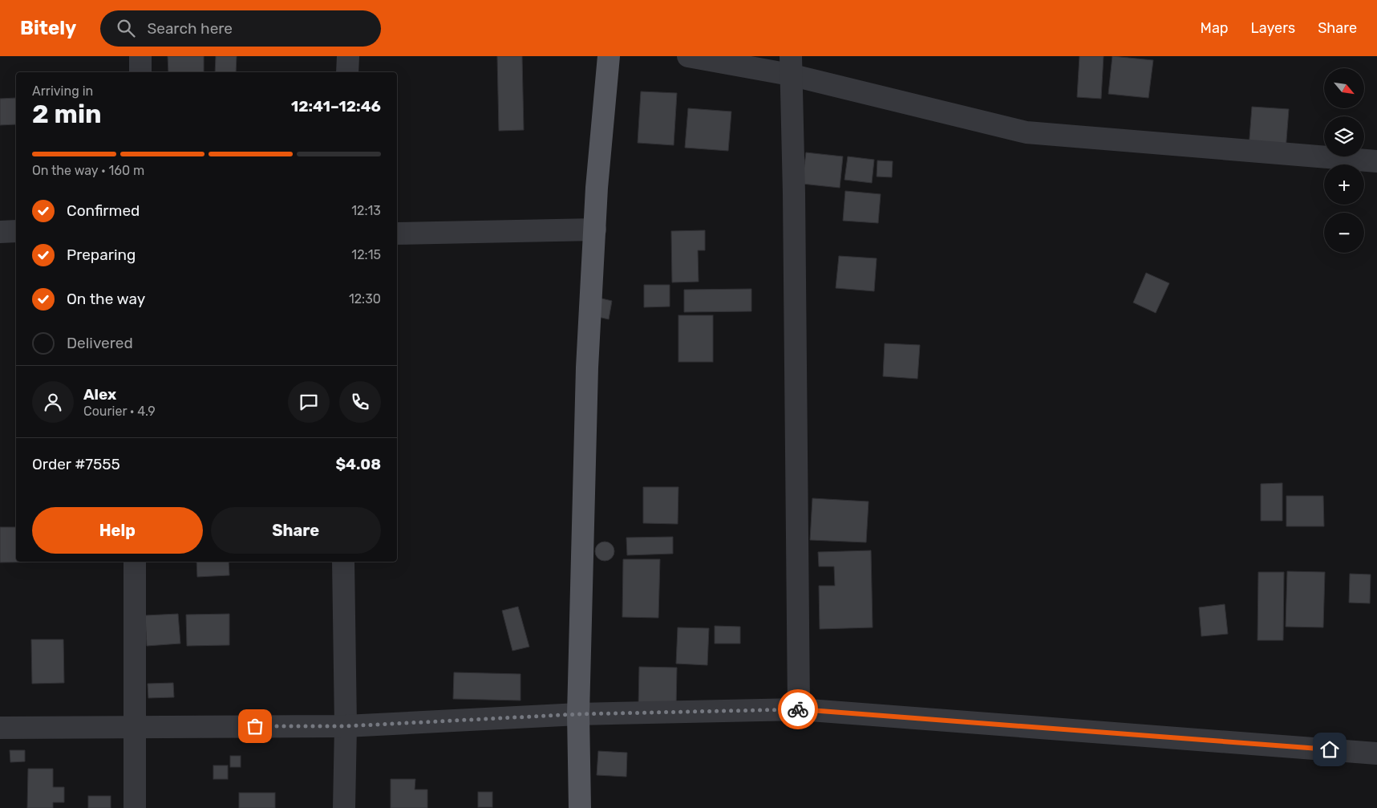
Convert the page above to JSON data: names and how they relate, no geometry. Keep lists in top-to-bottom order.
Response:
{
  "north": "bottom right",
  "page": {
    "header": "Bitely",
    "search": "Search here",
    "nav": ["Map", "Layers", "Share"],
    "map_buttons": ["+", "−"],
    "heading": ["2 min", "Arriving in", "12:41–12:46"],
    "panel": [
      "Alex",
      "Courier · 4.9",
      "Order #7555",
      "$4.08"
    ],
    "bar": "On the way · 160 m",
    "list": [
      ["Confirmed", "12:13"],
      ["Preparing", "12:15"],
      ["On the way", "12:30"],
      "Delivered"
    ],
    "buttons": ["Help", "Share"]
  }
}
